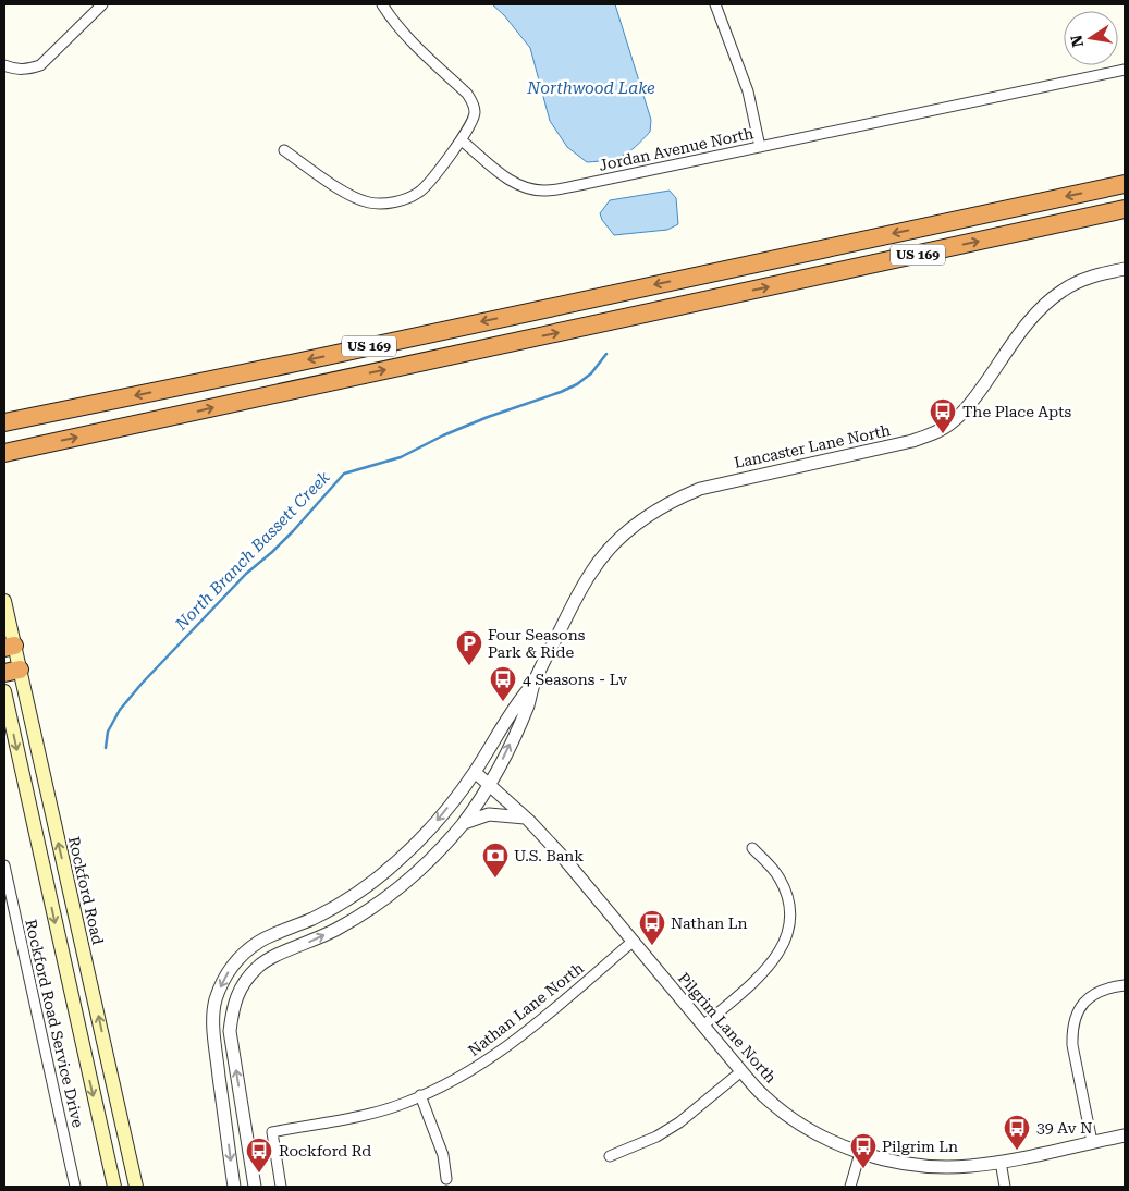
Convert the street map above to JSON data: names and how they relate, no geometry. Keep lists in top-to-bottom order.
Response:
{
  "streets": {
    "highway": ["US 169"],
    "main road": ["Rockford Road"],
    "street": [
      "Jordan Avenue North",
      "Lancaster Lane North",
      "Nathan Lane North",
      "Rockford Road Service Drive",
      "Pilgrim Lane North"
    ]
  },
  "crossings": [
    ["Lancaster Lane North", "Pilgrim Lane North"],
    ["Nathan Lane North", "Pilgrim Lane North"]
  ],
  "water": ["Northwood Lake", "North Branch Bassett Creek"],
  "places": {
    "bus stop": [
      "The Place Apts",
      "4 Seasons - Lv",
      "Nathan Ln",
      "39 Av N",
      "Pilgrim Ln",
      "Rockford Rd"
    ],
    "parking": ["Four Seasons Park & Ride"],
    "bank": ["U.S. Bank"]
  },
  "north": "left"
}
